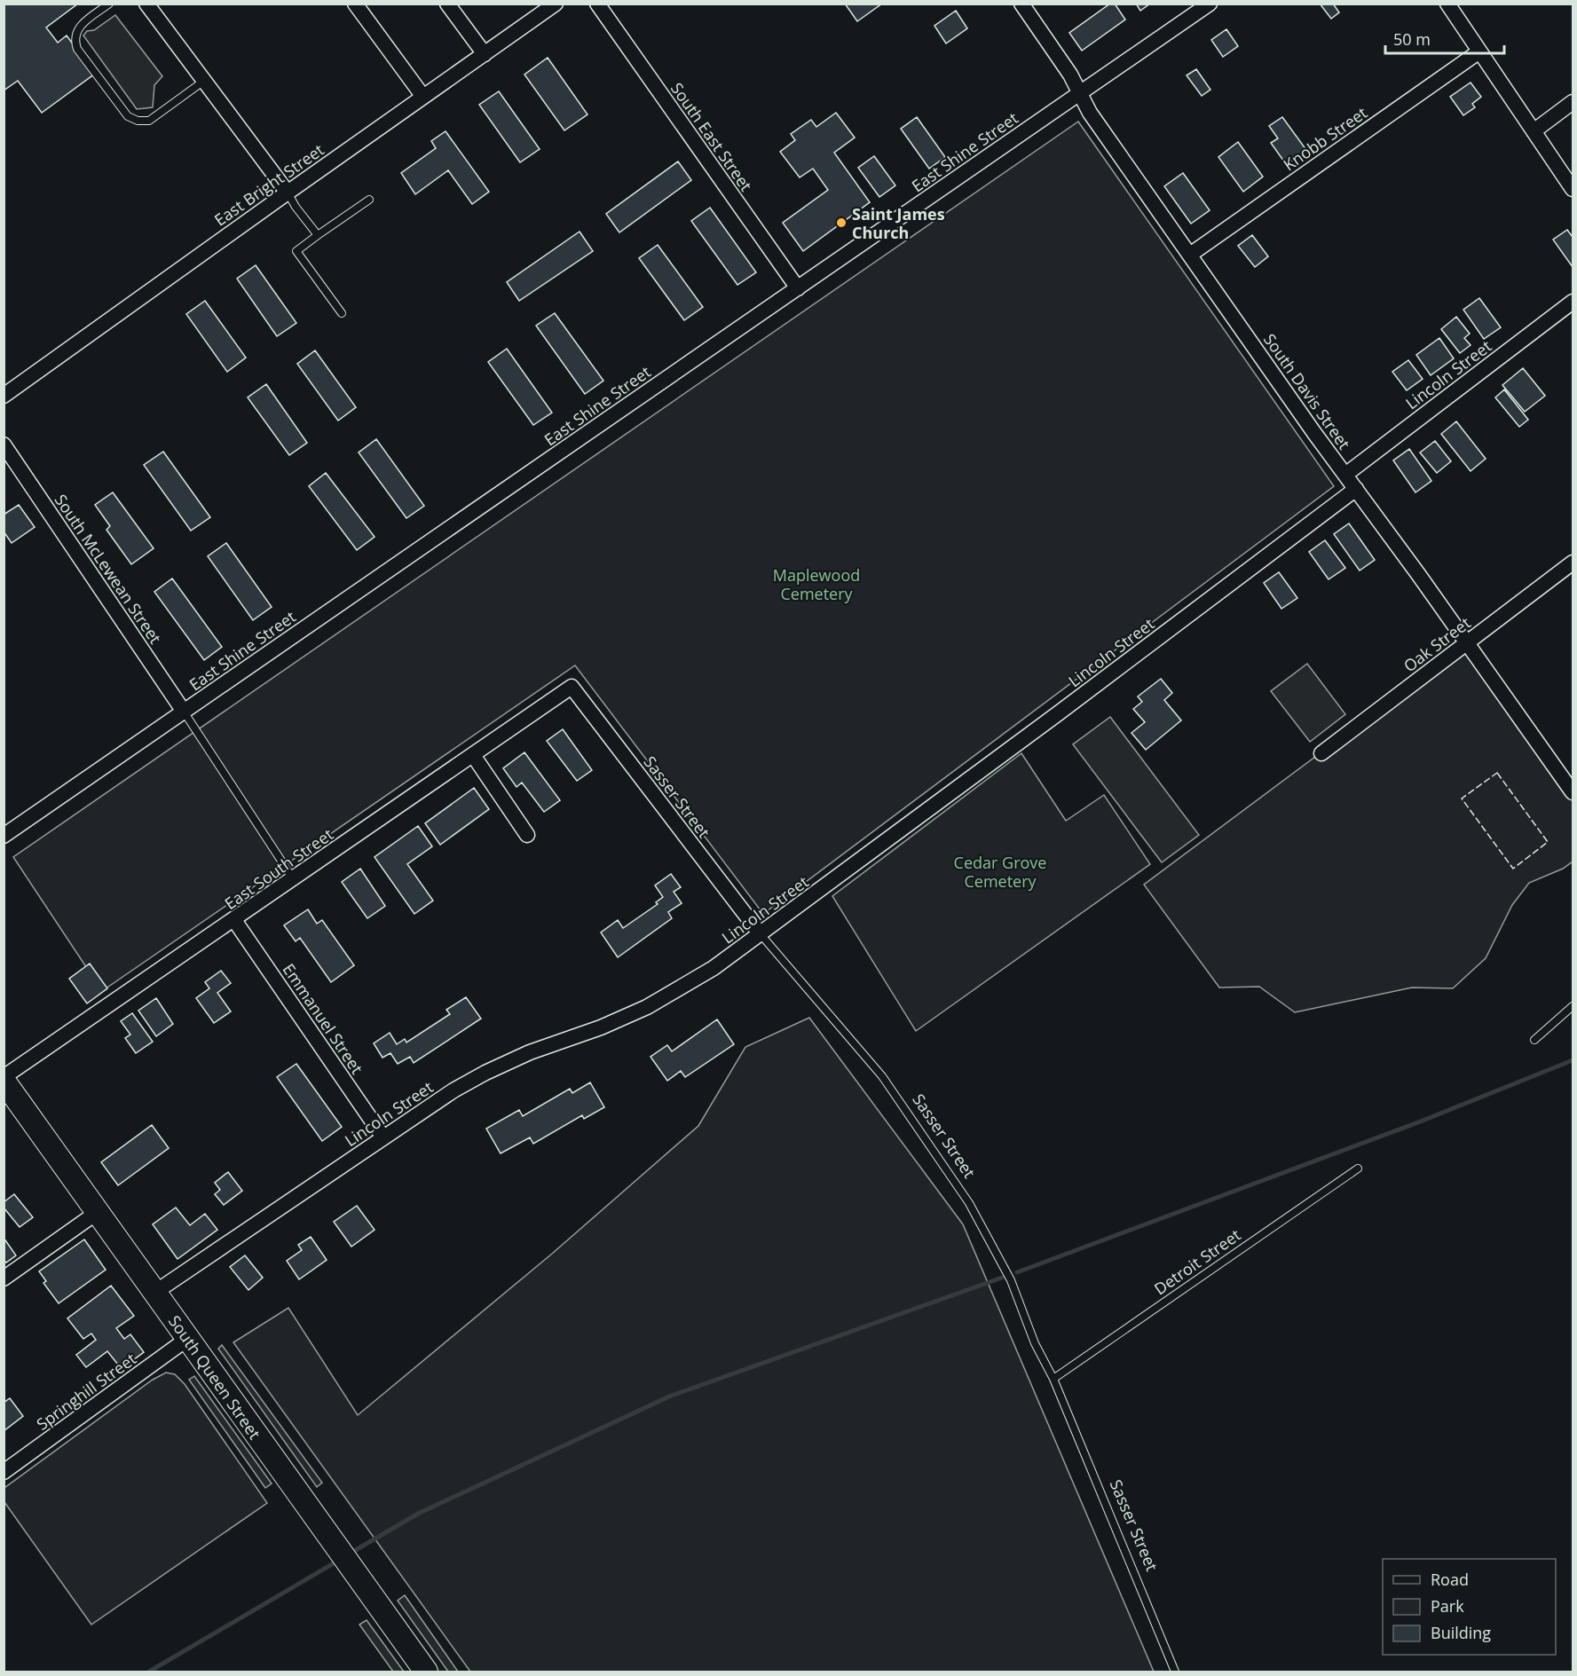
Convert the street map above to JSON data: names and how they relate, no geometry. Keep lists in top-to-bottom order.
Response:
{
  "streets": {
    "main road": ["South Queen Street"],
    "street": [
      "South East Street",
      "Knobb Street",
      "East Shine Street",
      "East Bright Street",
      "Lincoln Street",
      "South Davis Street",
      "South McLewean Street",
      "Oak Street",
      "Sasser Street",
      "East South Street",
      "Emmanuel Street",
      "Springhill Street"
    ],
    "lane": ["Detroit Street"]
  },
  "crossings": [
    ["South East Street", "East Shine Street"],
    ["Knobb Street", "South Davis Street"],
    ["East Shine Street", "South Davis Street"],
    ["East Shine Street", "South McLewean Street"],
    ["Lincoln Street", "South Davis Street"],
    ["Lincoln Street", "Sasser Street"],
    ["Lincoln Street", "Emmanuel Street"],
    ["Lincoln Street", "South Queen Street"],
    ["South Davis Street", "Oak Street"],
    ["Sasser Street", "East South Street"],
    ["Sasser Street", "Detroit Street"],
    ["East South Street", "Emmanuel Street"],
    ["East South Street", "South Queen Street"],
    ["South Queen Street", "Springhill Street"]
  ],
  "parks": ["Maplewood Cemetery", "Cedar Grove Cemetery"],
  "places": ["Saint James Church"],
  "legend": ["Road", "Park", "Building"],
  "scale_bar": "50 m"
}
